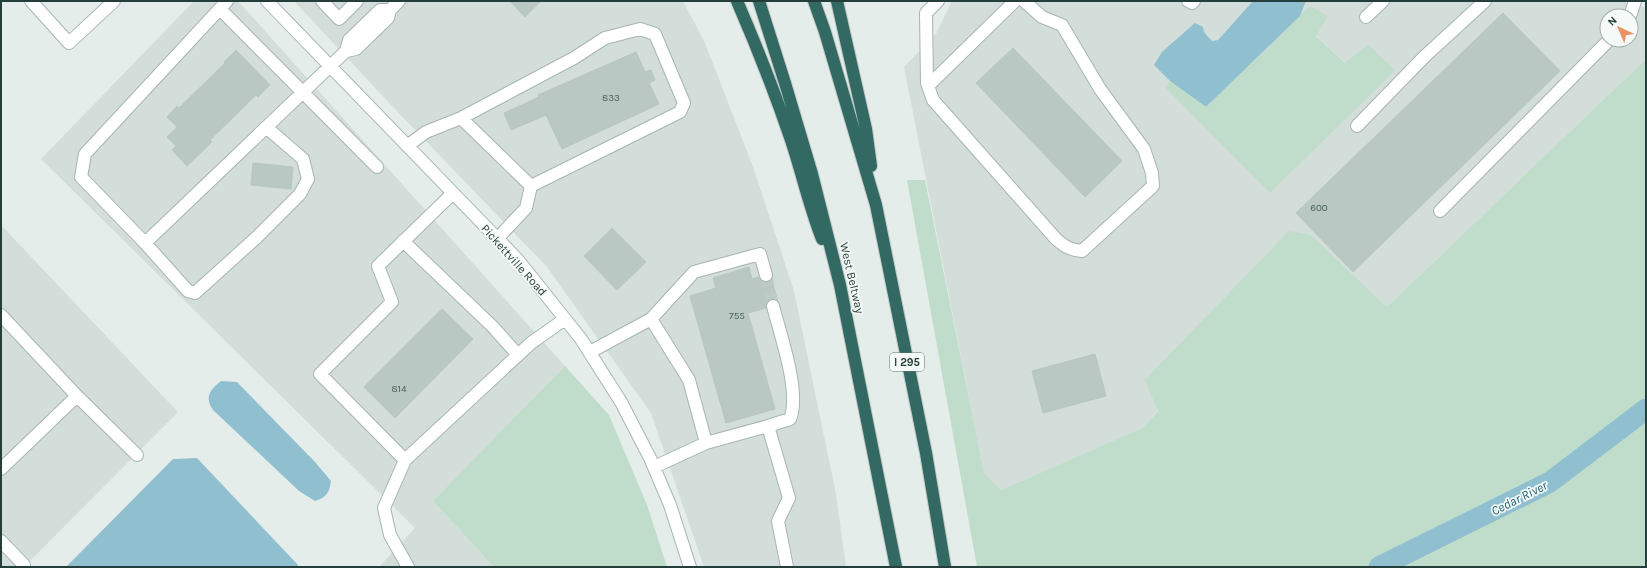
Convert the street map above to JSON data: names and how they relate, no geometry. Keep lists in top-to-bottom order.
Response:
{
  "streets": {
    "highway": ["West Beltway", "I 295"],
    "street": ["Pickettville Road"]
  },
  "water": ["Cedar River"],
  "house_numbers": [
    "833",
    "600",
    "755",
    "814"
  ],
  "north": "top left"
}
